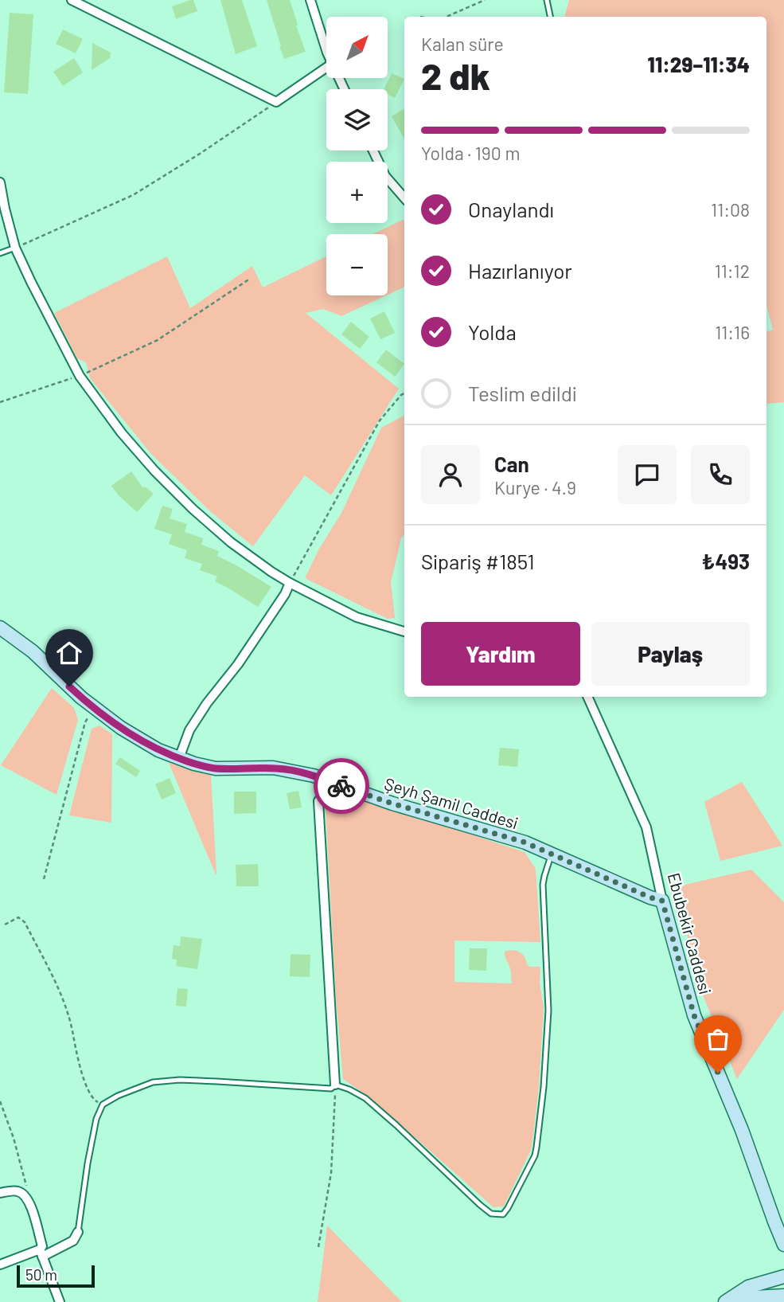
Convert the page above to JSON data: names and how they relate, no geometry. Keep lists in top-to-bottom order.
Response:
{
  "streets": {
    "street": ["Şeyh Şamil Caddesi", "Ebubekir Caddesi"]
  },
  "crossings": [
    ["Şeyh Şamil Caddesi", "Ebubekir Caddesi"]
  ],
  "scale_bar": "50 m",
  "north": "top right",
  "page": {
    "map_buttons": ["+", "−"],
    "heading": ["2 dk", "Kalan süre", "11:29–11:34"],
    "panel": [
      "Can",
      "Kurye · 4.9",
      "Sipariş #1851",
      "₺493"
    ],
    "bar": "Yolda · 190 m",
    "list": [
      ["Onaylandı", "11:08"],
      ["Hazırlanıyor", "11:12"],
      ["Yolda", "11:16"],
      "Teslim edildi"
    ],
    "buttons": ["Yardım", "Paylaş"],
    "scale": "50 m"
  }
}
